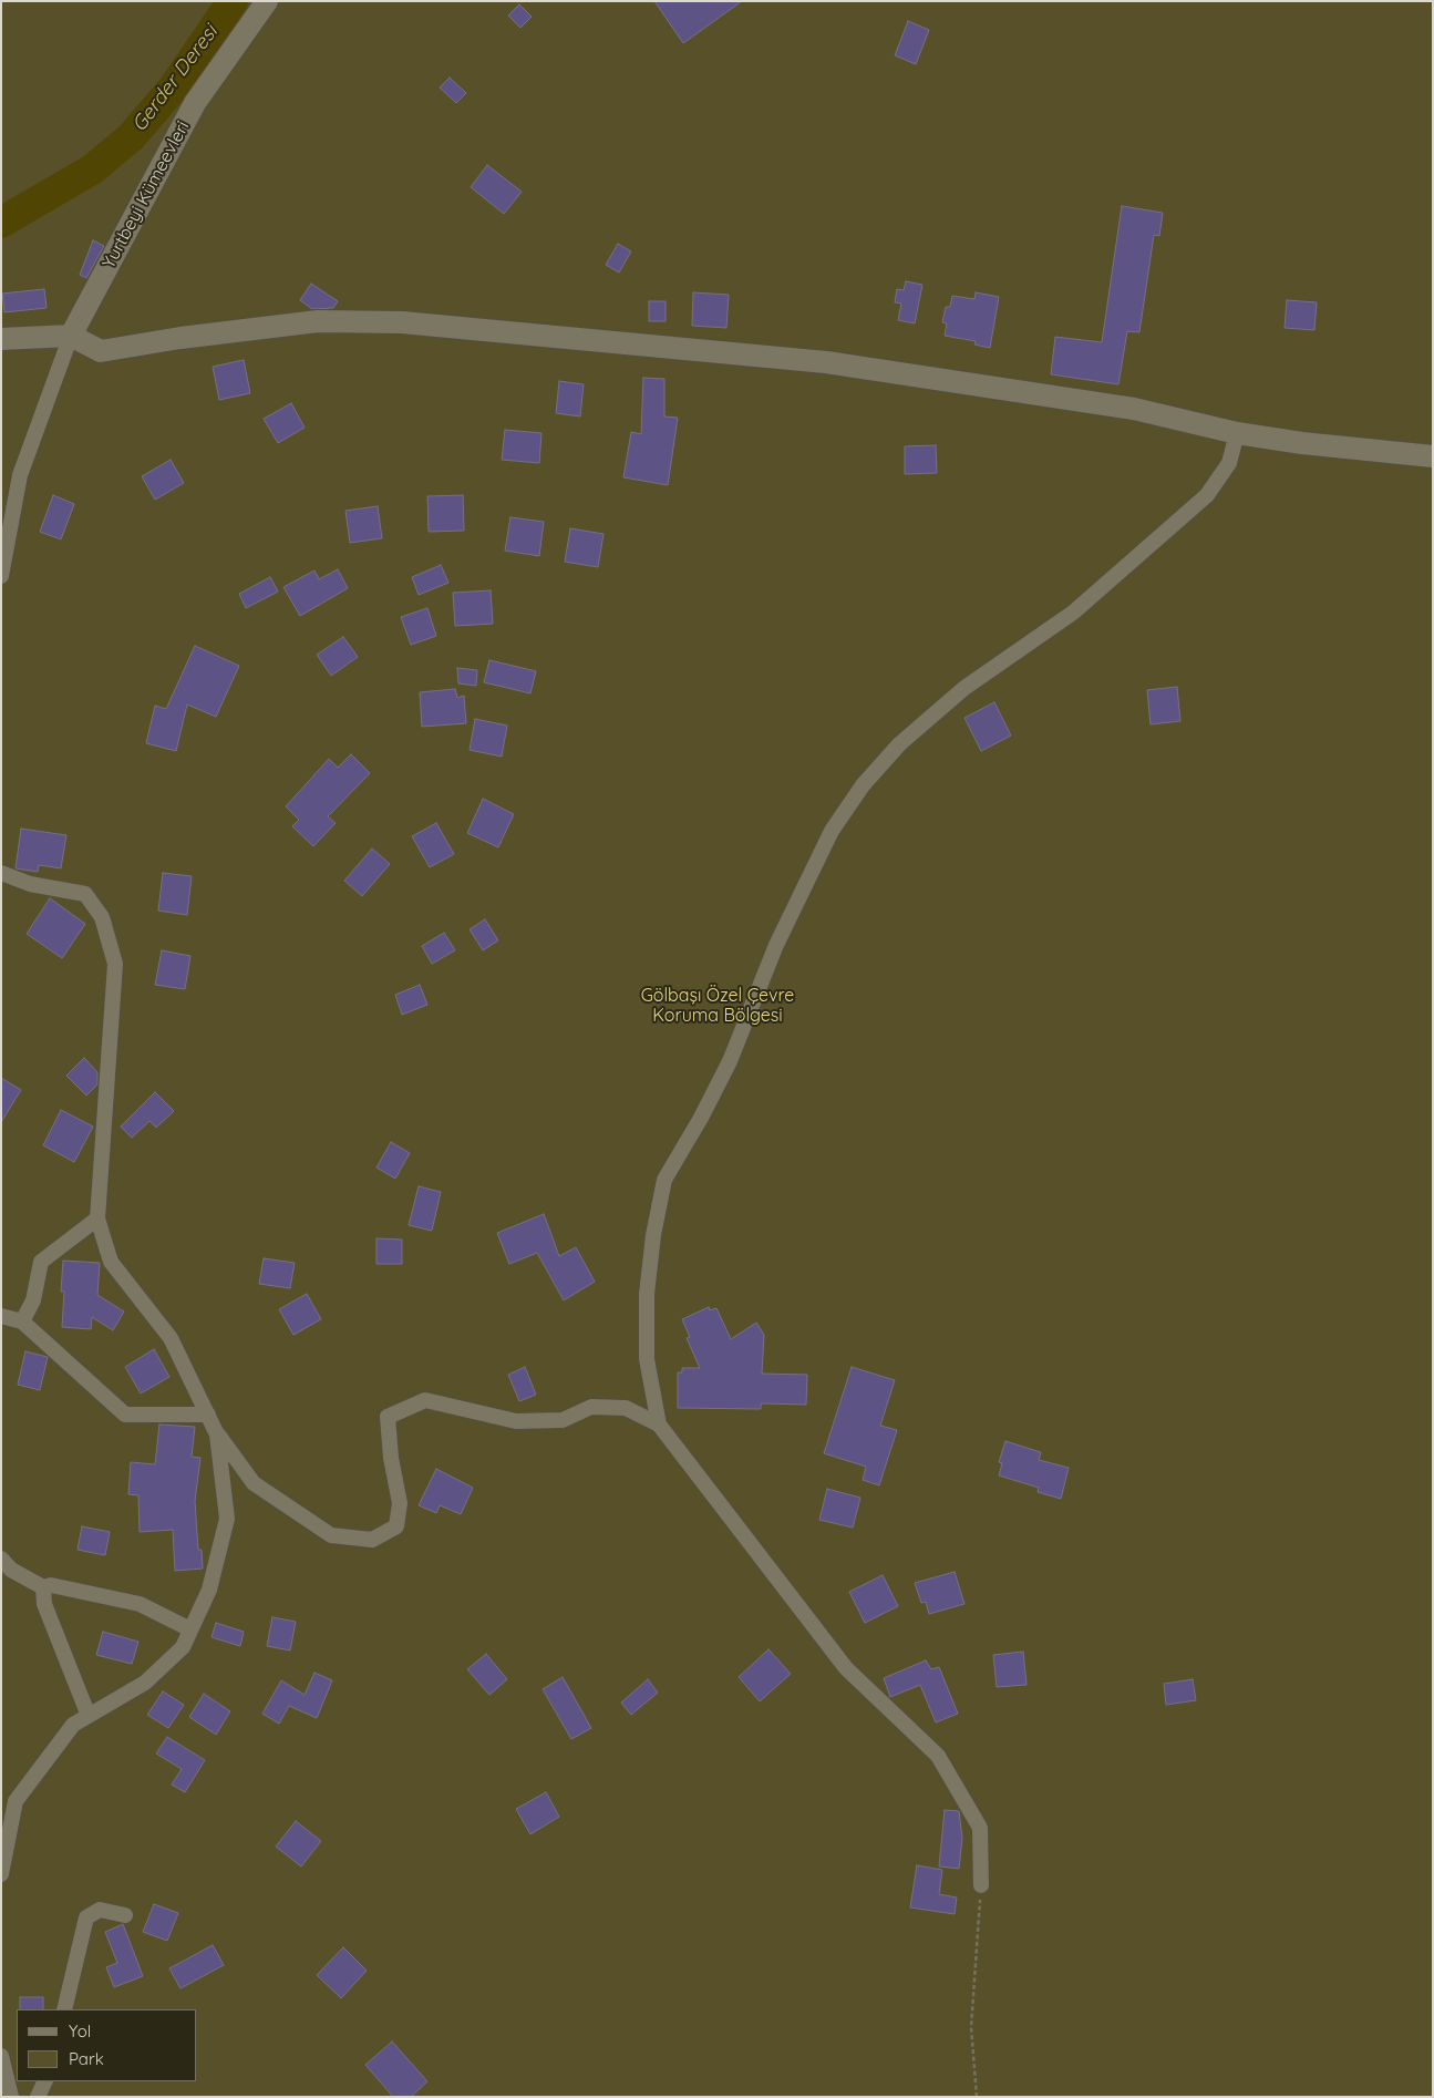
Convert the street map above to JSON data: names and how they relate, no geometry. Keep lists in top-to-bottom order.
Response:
{
  "streets": {
    "street": ["Yurtbeyi Kümeevleri"]
  },
  "water": ["Gerder Deresi"],
  "parks": ["Gölbaşı Özel Çevre Koruma Bölgesi"],
  "legend": ["Yol", "Park"]
}
